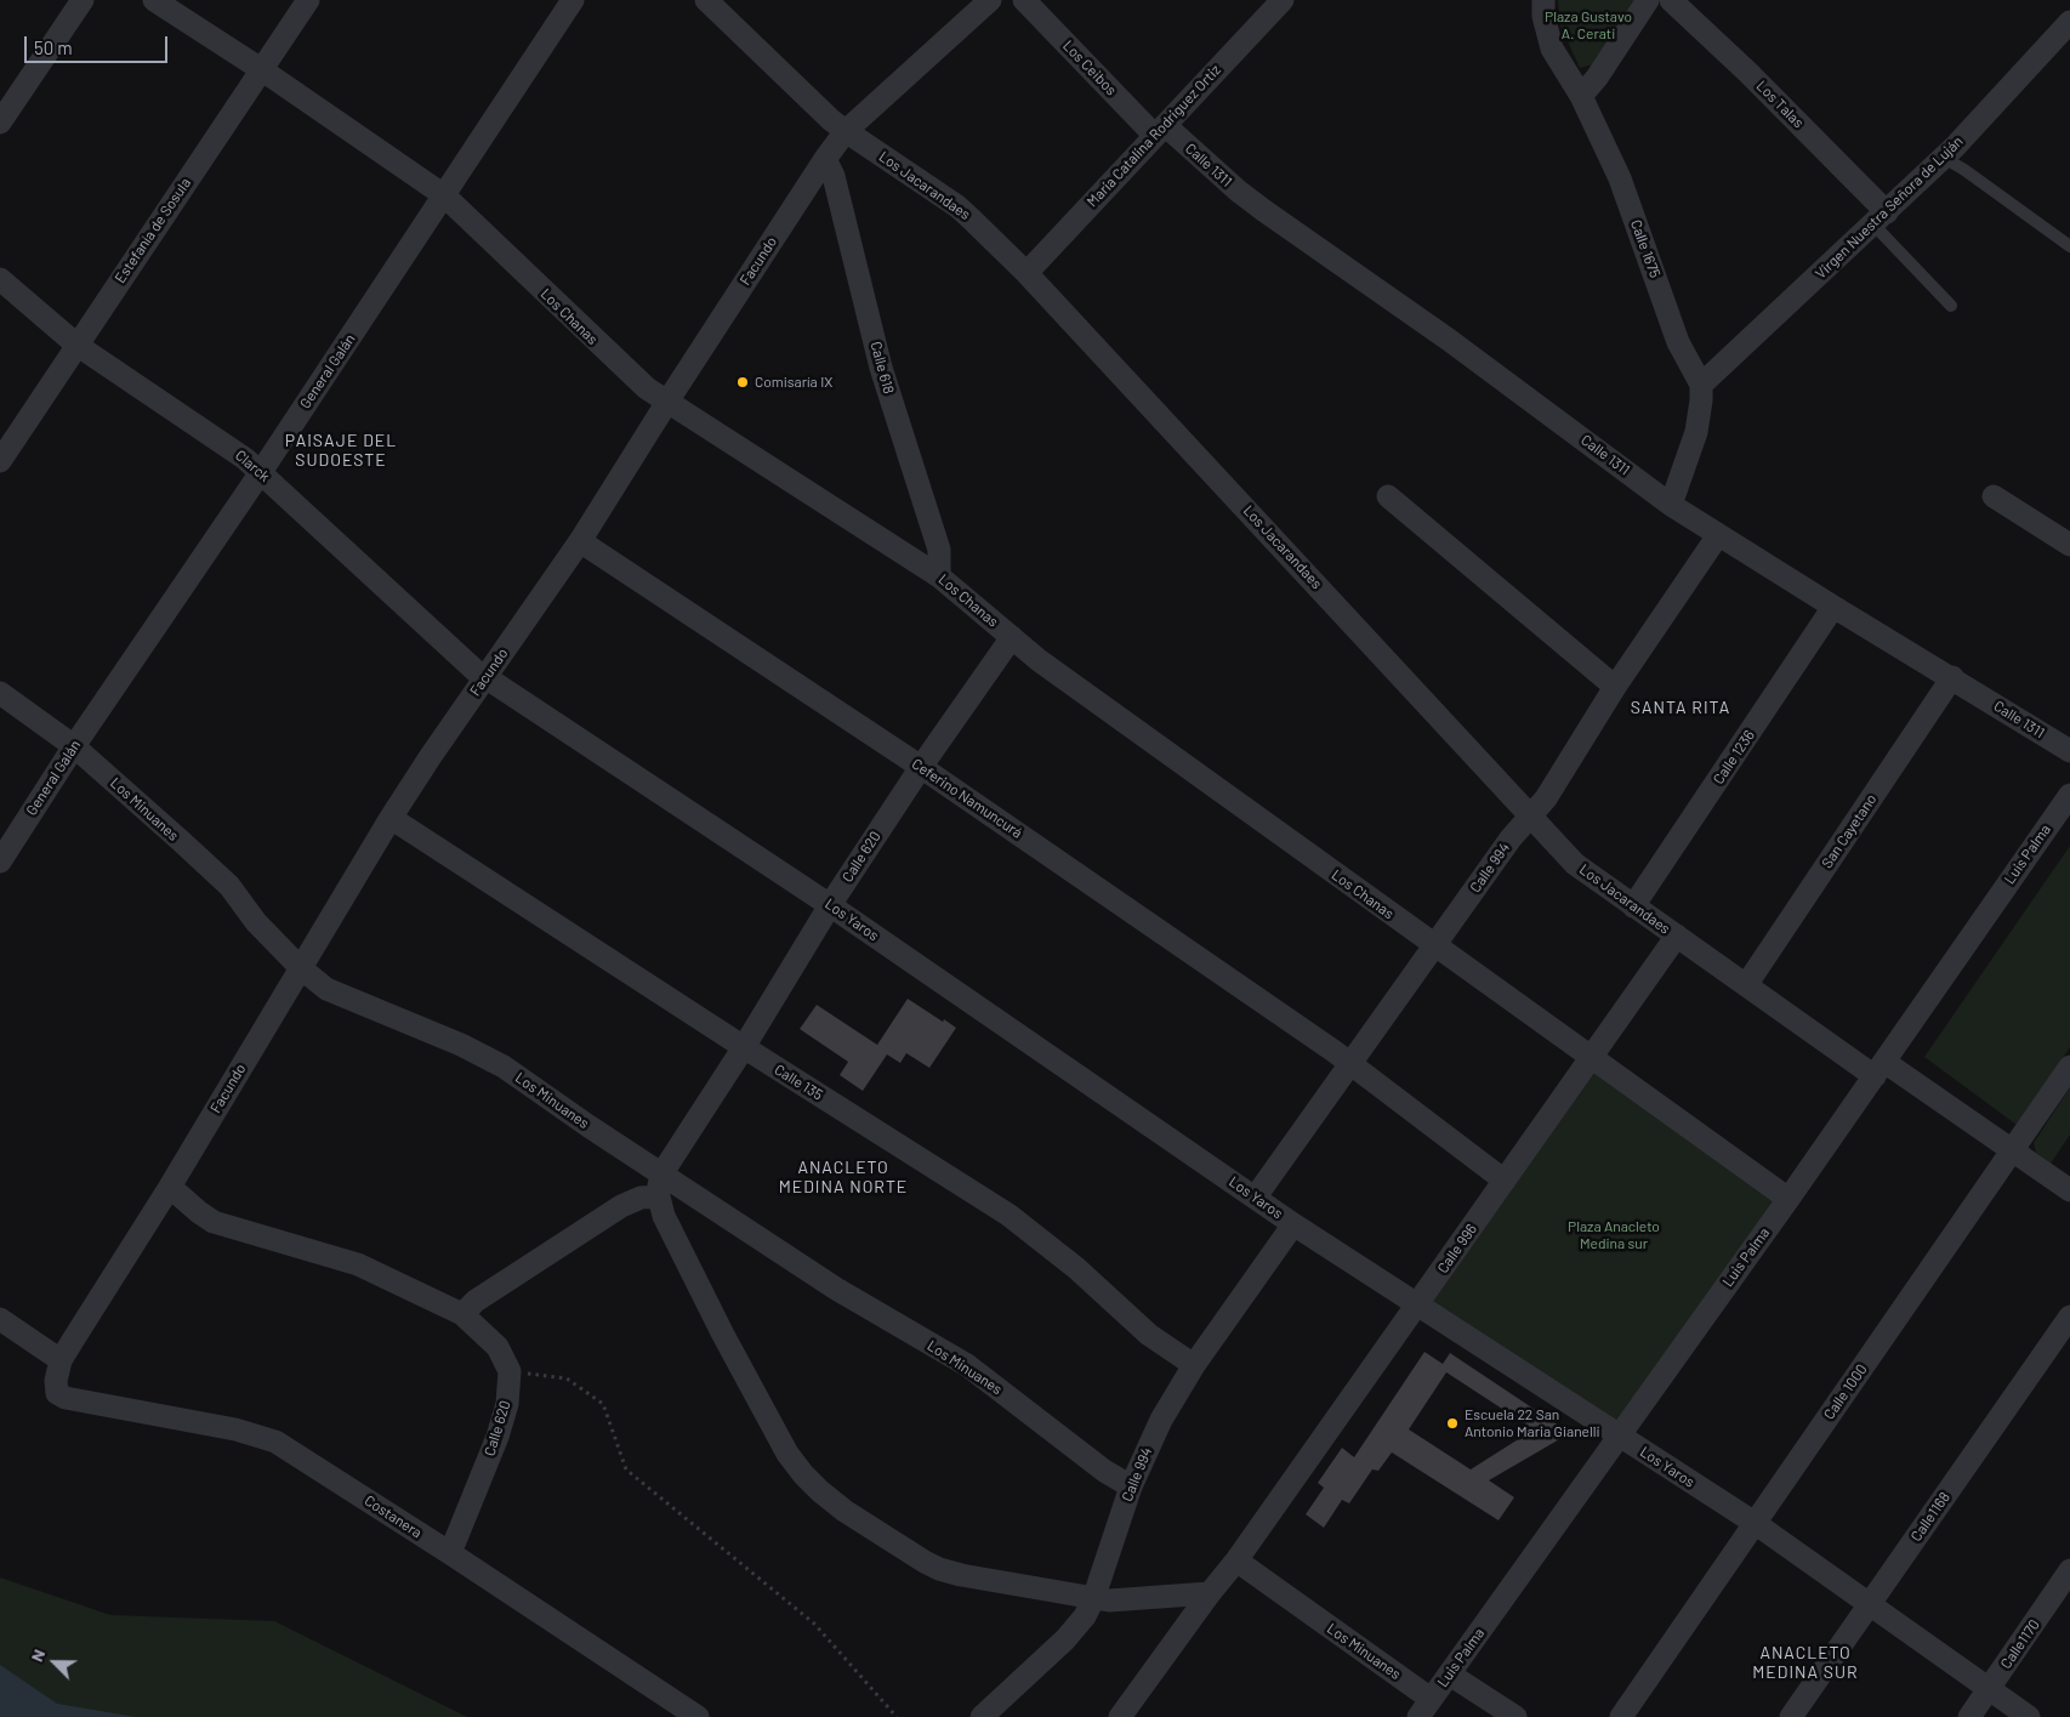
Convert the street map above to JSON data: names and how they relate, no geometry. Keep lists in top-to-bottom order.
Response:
{
  "streets": {
    "street": [
      "Los Ceibos",
      "Los Talas",
      "Maria Catalina Rodriguez Ortiz",
      "Calle 1311",
      "Los Jacarandaes",
      "Virgen Nuestra Señora de Luján",
      "Estefanía de Sosula",
      "Calle 1675",
      "Facundo",
      "Los Chanas",
      "Calle 618",
      "General Galán",
      "Clarck",
      "Calle 1236",
      "Ceferino Namuncurá",
      "Los Minuanes",
      "San Cayetano",
      "Luis Palma",
      "Calle 620",
      "Calle 994",
      "Los Yaros",
      "Calle 135",
      "Calle 996",
      "Calle 1000",
      "Costanera",
      "Calle1168",
      "Calle1170"
    ]
  },
  "crossings": [
    ["Los Ceibos", "Maria Catalina Rodriguez Ortiz"],
    ["Los Ceibos", "Calle 1311"],
    ["Los Talas", "Virgen Nuestra Señora de Luján"],
    ["Maria Catalina Rodriguez Ortiz", "Calle 1311"],
    ["Maria Catalina Rodriguez Ortiz", "Los Jacarandaes"],
    ["Calle 1311", "Calle 1236"],
    ["Calle 1311", "San Cayetano"],
    ["Calle 1311", "Calle 994"],
    ["Los Jacarandaes", "Facundo"],
    ["Los Jacarandaes", "Calle 1236"],
    ["Los Jacarandaes", "San Cayetano"],
    ["Los Jacarandaes", "Luis Palma"],
    ["Los Jacarandaes", "Calle 994"],
    ["Los Jacarandaes", "Calle 996"],
    ["Los Jacarandaes", "Calle 1000"],
    ["Virgen Nuestra Señora de Luján", "Calle 1675"],
    ["Estefanía de Sosula", "Los Chanas"],
    ["Estefanía de Sosula", "Clarck"],
    ["Facundo", "Los Chanas"],
    ["Facundo", "Calle 618"],
    ["Facundo", "Clarck"],
    ["Facundo", "Ceferino Namuncurá"],
    ["Facundo", "Los Minuanes"],
    ["Facundo", "Los Yaros"],
    ["Facundo", "Calle 135"],
    ["Facundo", "Costanera"],
    ["Los Chanas", "Calle 618"],
    ["Los Chanas", "General Galán"],
    ["Los Chanas", "Luis Palma"],
    ["Los Chanas", "Calle 620"],
    ["Los Chanas", "Calle 994"],
    ["Los Chanas", "Calle 996"],
    ["General Galán", "Clarck"],
    ["General Galán", "Los Minuanes"],
    ["Clarck", "Los Yaros"],
    ["Ceferino Namuncurá", "Calle 620"],
    ["Ceferino Namuncurá", "Calle 994"],
    ["Ceferino Namuncurá", "Calle 996"],
    ["Los Minuanes", "Luis Palma"],
    ["Los Minuanes", "Calle 620"],
    ["Los Minuanes", "Calle 994"],
    ["Los Minuanes", "Calle 996"],
    ["Luis Palma", "Los Yaros"],
    ["Calle 620", "Los Yaros"],
    ["Calle 620", "Calle 135"],
    ["Calle 620", "Costanera"],
    ["Calle 994", "Los Yaros"],
    ["Calle 994", "Calle 135"],
    ["Los Yaros", "Calle 996"],
    ["Los Yaros", "Calle 1000"],
    ["Los Yaros", "Calle1168"],
    ["Los Yaros", "Calle1170"]
  ],
  "districts": [
    "PAISAJE DEL SUDOESTE",
    "SANTA RITA",
    "ANACLETO MEDINA NORTE",
    "ANACLETO MEDINA SUR"
  ],
  "parks": ["Plaza Gustavo A. Cerati", "Plaza Anacleto Medina sur"],
  "places": ["Comisaría IX", "Escuela 22 San Antonio Maria Gianelli"],
  "scale_bar": "50 m",
  "north": "top left"
}
